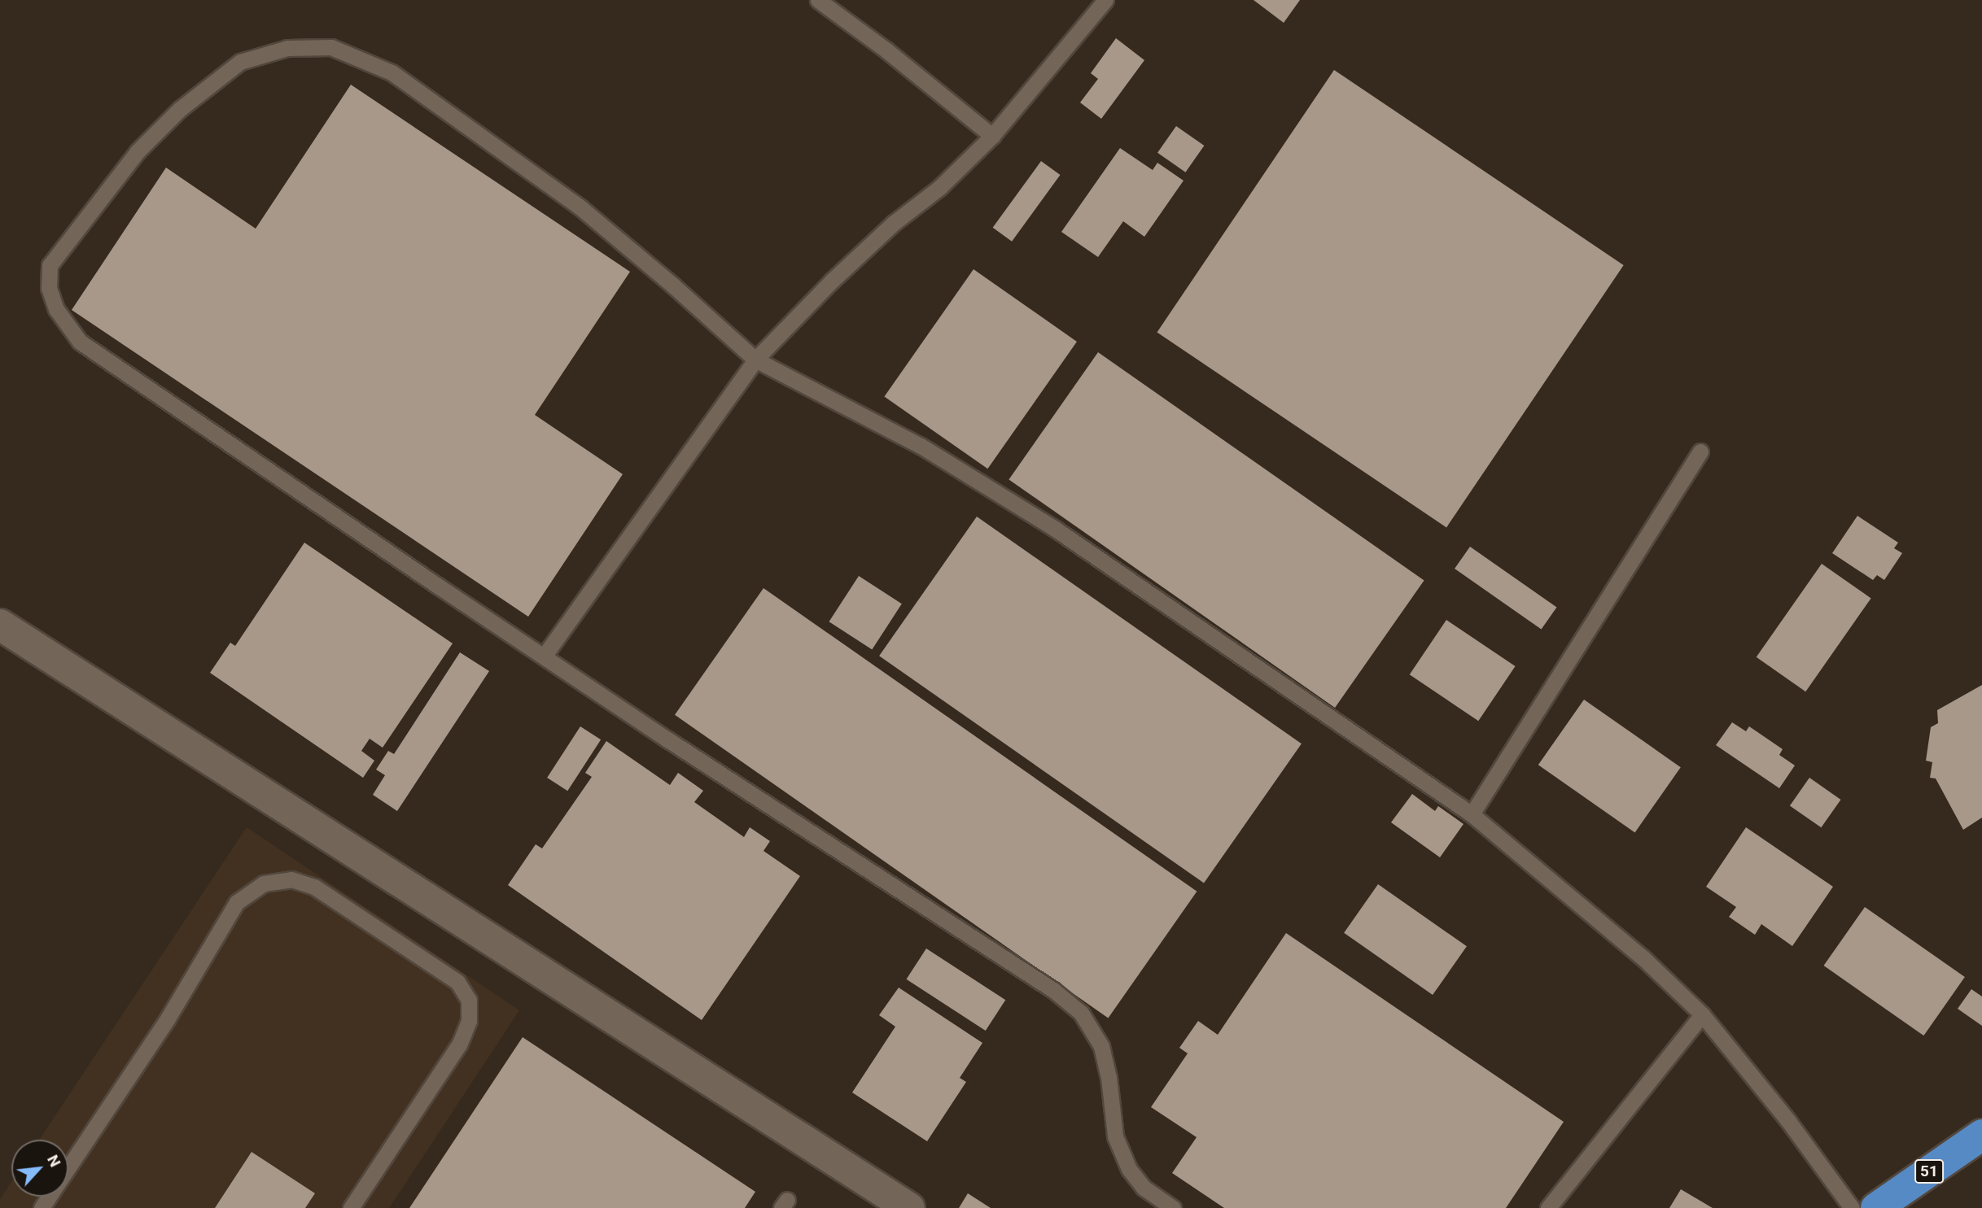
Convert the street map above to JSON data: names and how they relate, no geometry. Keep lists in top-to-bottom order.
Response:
{
  "streets": {
    "highway": ["51"]
  },
  "north": "top right"
}
